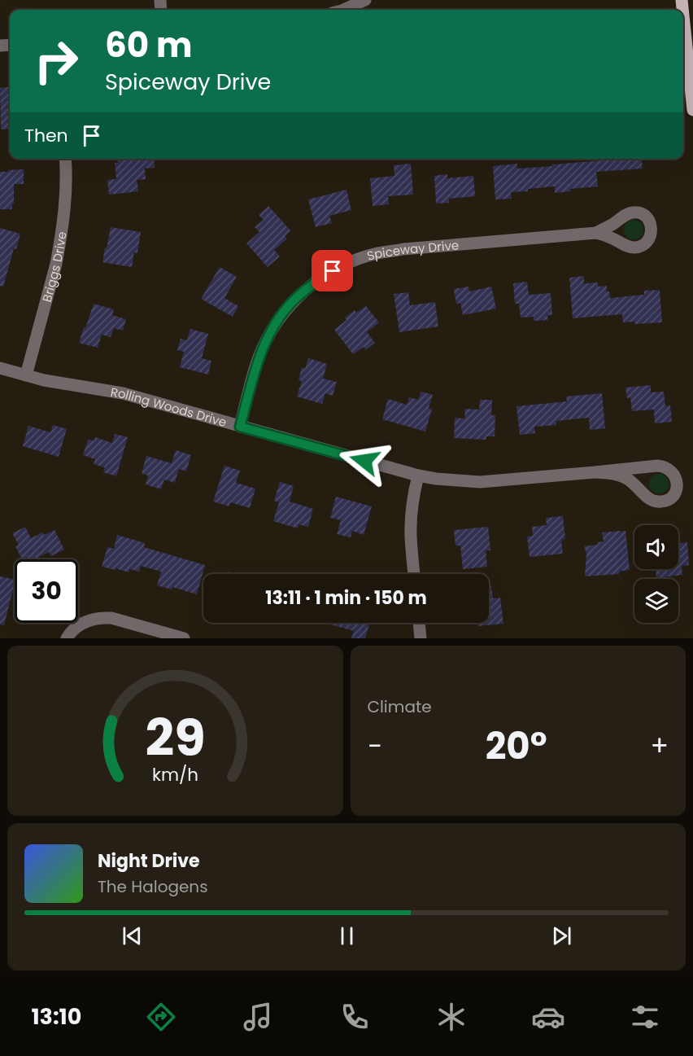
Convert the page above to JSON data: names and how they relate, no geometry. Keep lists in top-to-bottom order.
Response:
{
  "streets": {
    "street": ["Spiceway Drive", "Briggs Drive", "Rolling Woods Drive"]
  },
  "crossings": [
    ["Spiceway Drive", "Rolling Woods Drive"],
    ["Briggs Drive", "Rolling Woods Drive"]
  ],
  "page": {
    "turn": ["60 m", "Spiceway Drive"],
    "then": "Then",
    "limit": "30",
    "trip": "13:11 · 1 min · 150 m",
    "tile": "Climate",
    "heat": ["−", "20°", "+"],
    "song": ["Night Drive", "The Halogens"],
    "tabs": "13:10",
    "gauge": ["29", "km/h"]
  }
}
